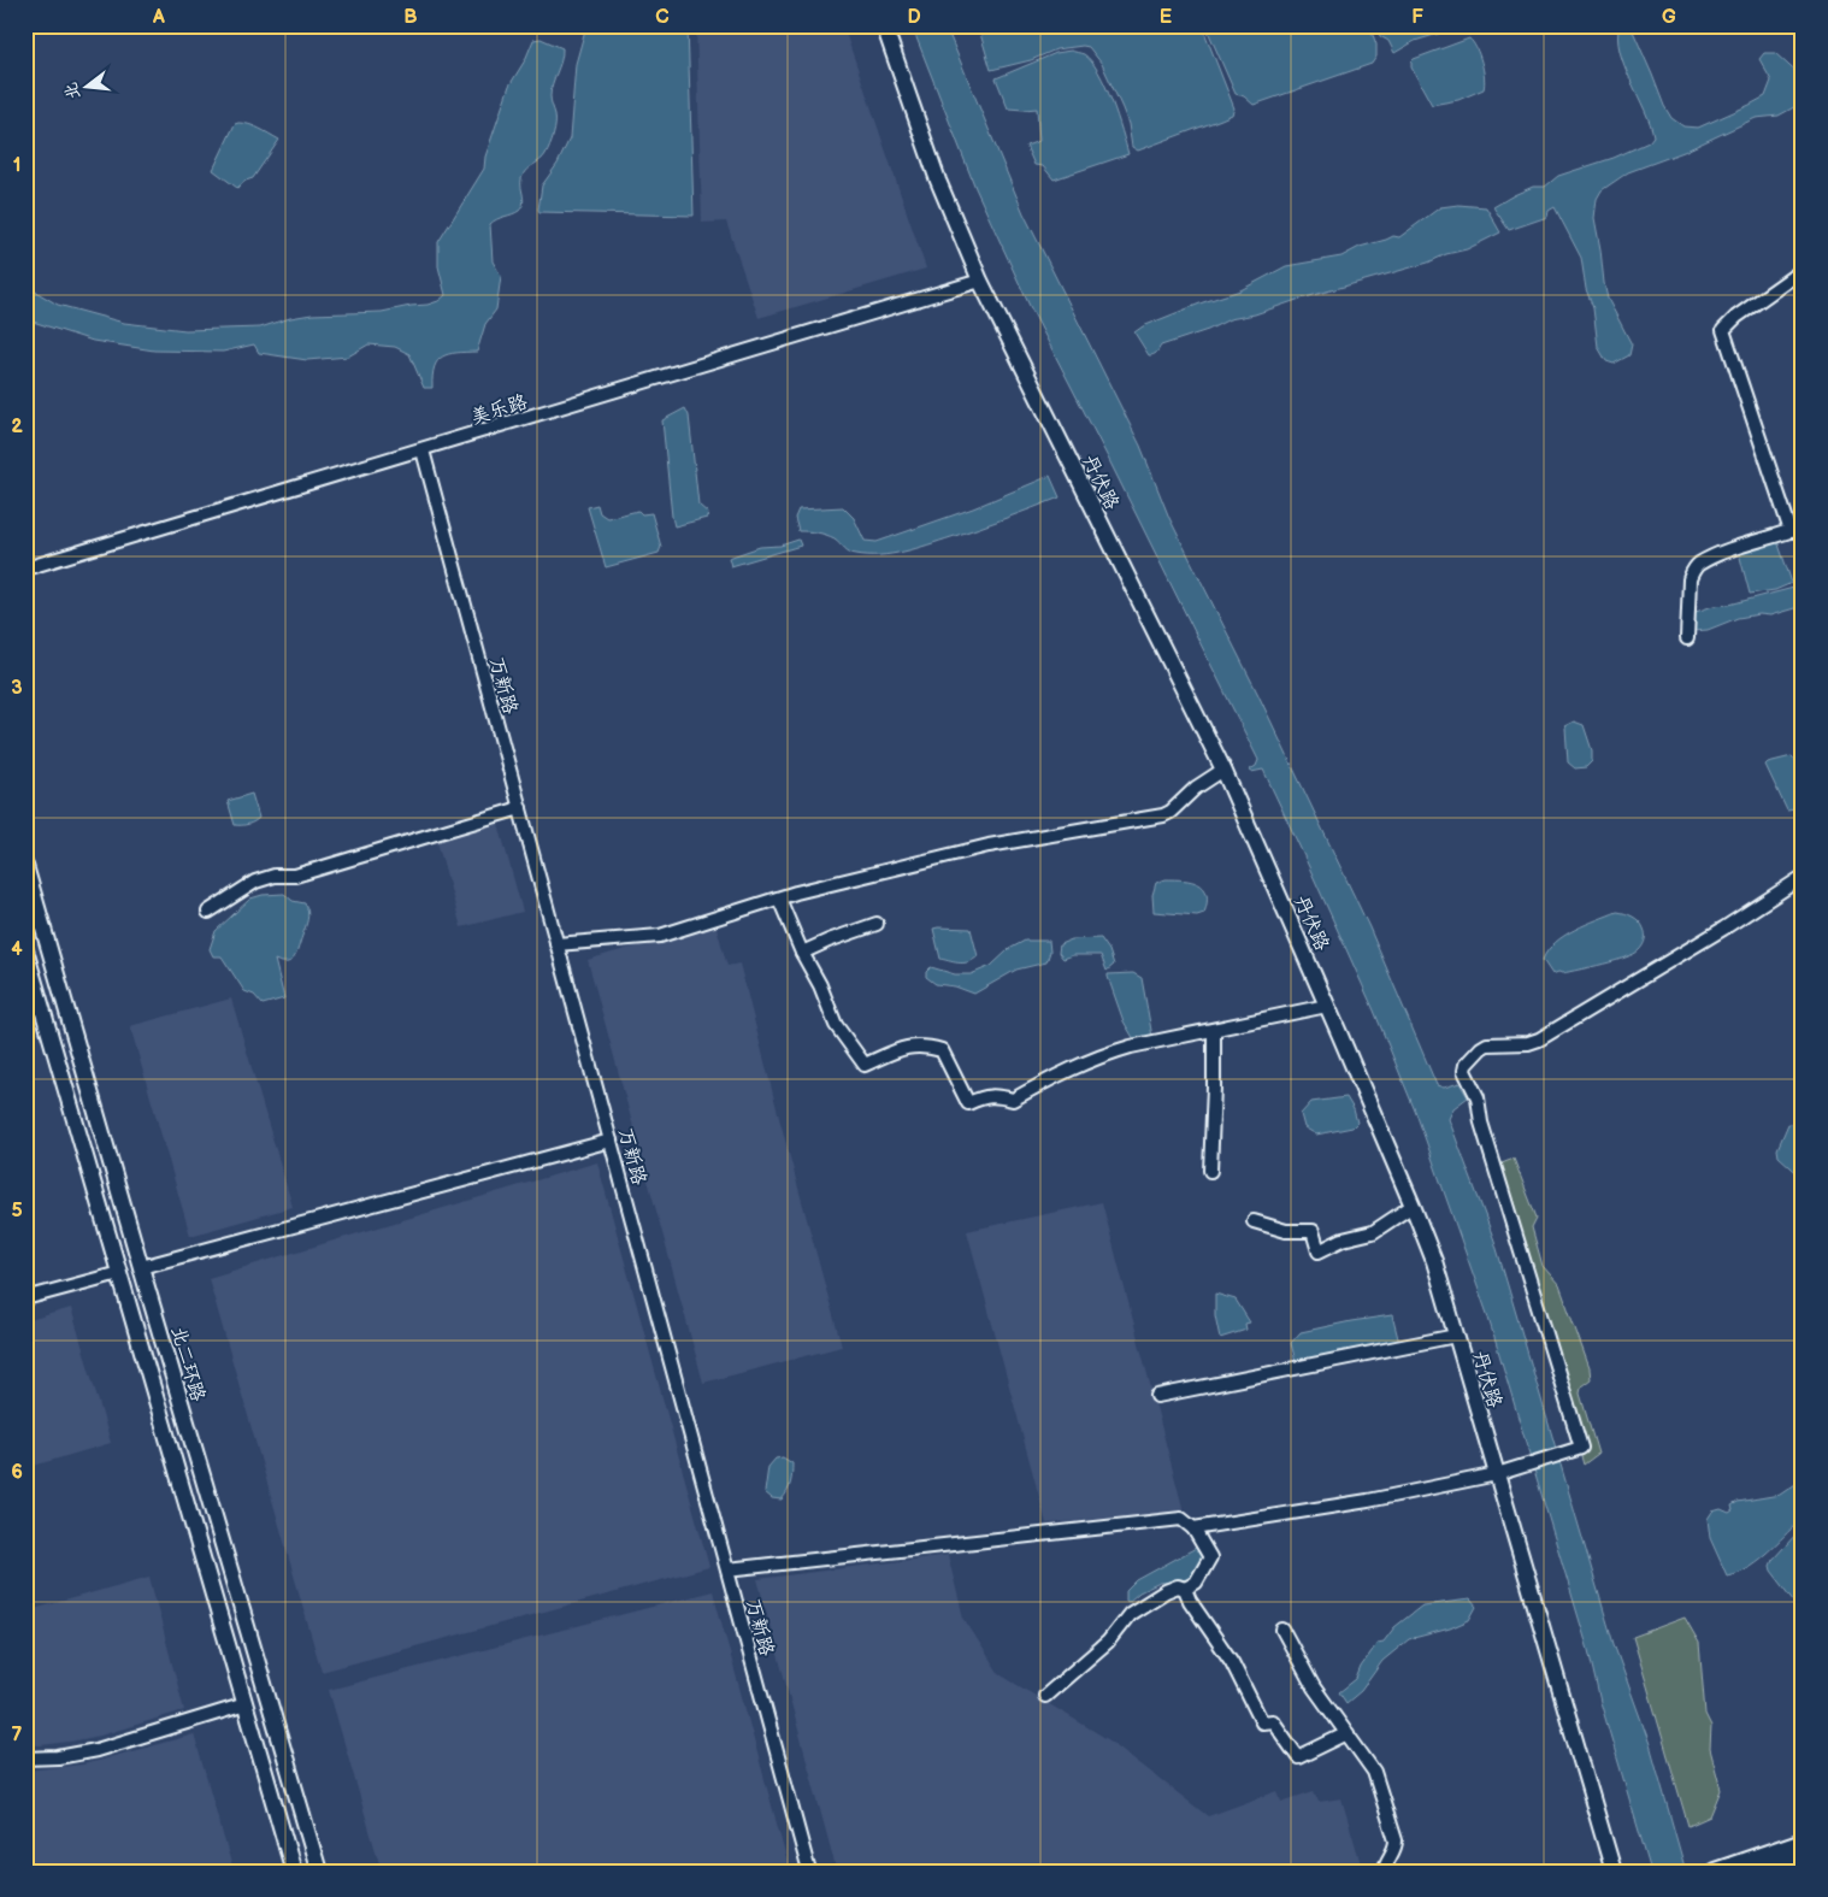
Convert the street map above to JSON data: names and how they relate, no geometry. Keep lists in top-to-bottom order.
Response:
{
  "streets": {
    "main road": ["丹伏路", "北二环路"],
    "street": ["美乐路", "万新路"]
  },
  "crossings": [
    ["美乐路", "丹伏路"],
    ["美乐路", "万新路"]
  ],
  "north": "left",
  "grid": {
    "columns": [
      "A",
      "B",
      "C",
      "D",
      "E",
      "F",
      "G"
    ],
    "rows": [
      "1",
      "2",
      "3",
      "4",
      "5",
      "6",
      "7"
    ]
  }
}
